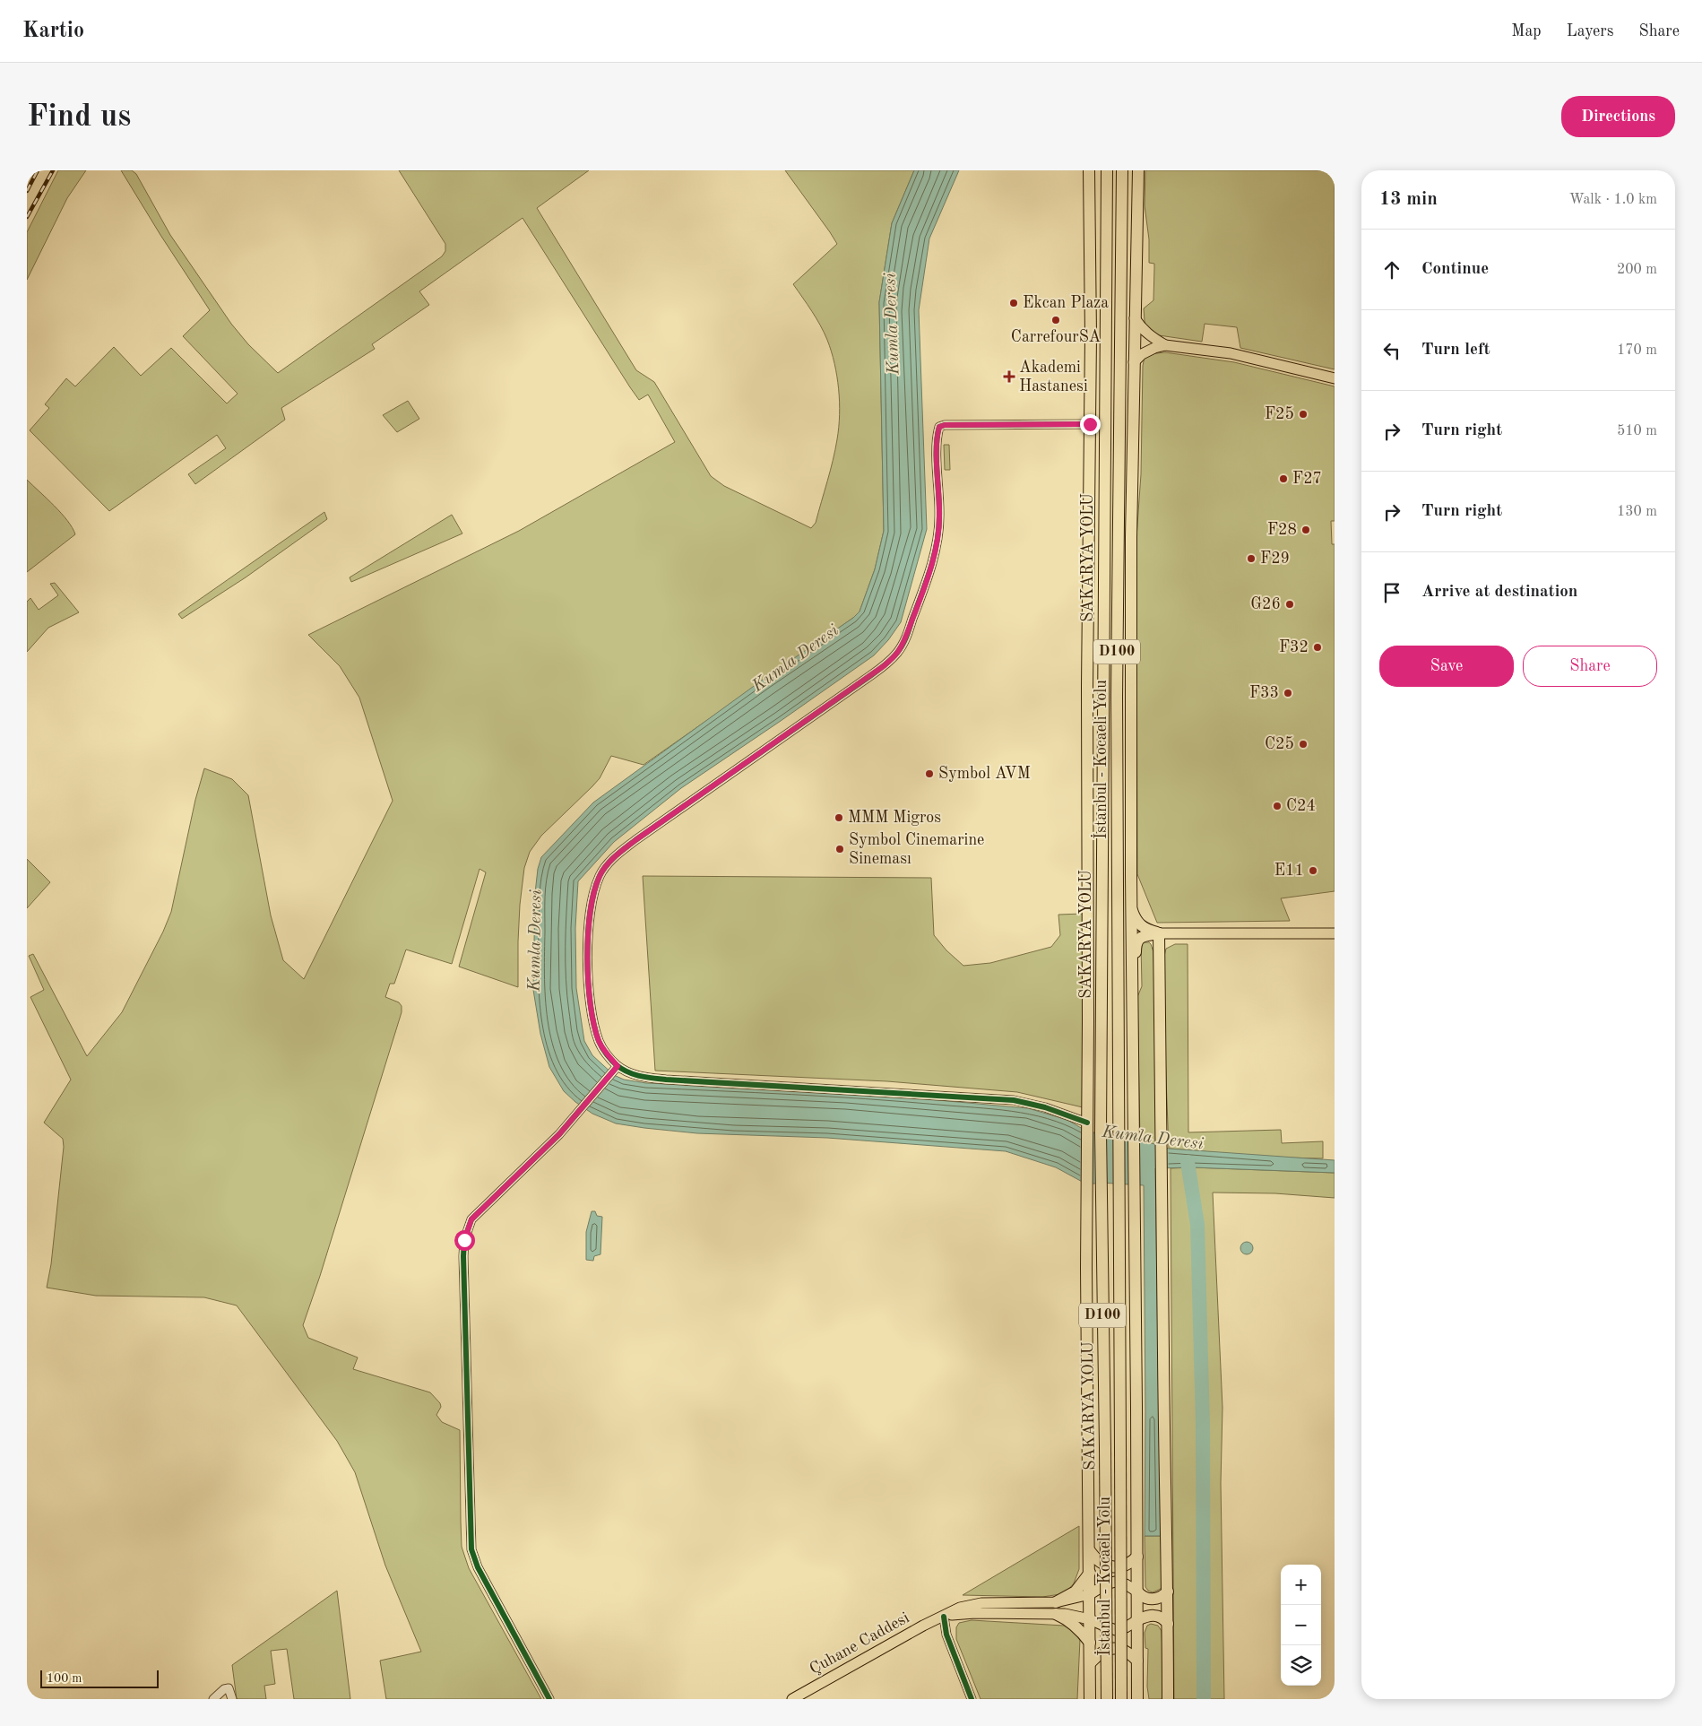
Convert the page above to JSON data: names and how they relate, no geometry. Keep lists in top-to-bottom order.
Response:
{
  "streets": {
    "highway": ["SAKARYA YOLU", "D100", "İstanbul - Kocaeli Yolu"],
    "main road": ["Çuhane Caddesi"]
  },
  "water": ["Kumla Deresi"],
  "places": {
    "other": [
      "Ekcan Plaza",
      "CarrefourSA",
      "F25",
      "F27",
      "F28",
      "F29",
      "G26",
      "F32",
      "F33",
      "C25",
      "Symbol AVM",
      "C24",
      "MMM Migros",
      "Symbol Cinemarine Sineması",
      "E11"
    ],
    "health": ["Akademi Hastanesi"]
  },
  "scale_bar": "100 m",
  "page": {
    "header": "Kartio",
    "nav": ["Map", "Layers", "Share"],
    "buttons": [
      "Directions",
      ["Save", "Share"]
    ],
    "title": "Find us",
    "heading": ["13 min", "Walk · 1.0 km"],
    "list": [
      ["Continue", "200 m"],
      ["Turn left", "170 m"],
      ["Turn right", "510 m"],
      ["Turn right", "130 m"],
      "Arrive at destination"
    ],
    "map_buttons": ["+", "−"],
    "scale": "100 m"
  }
}
